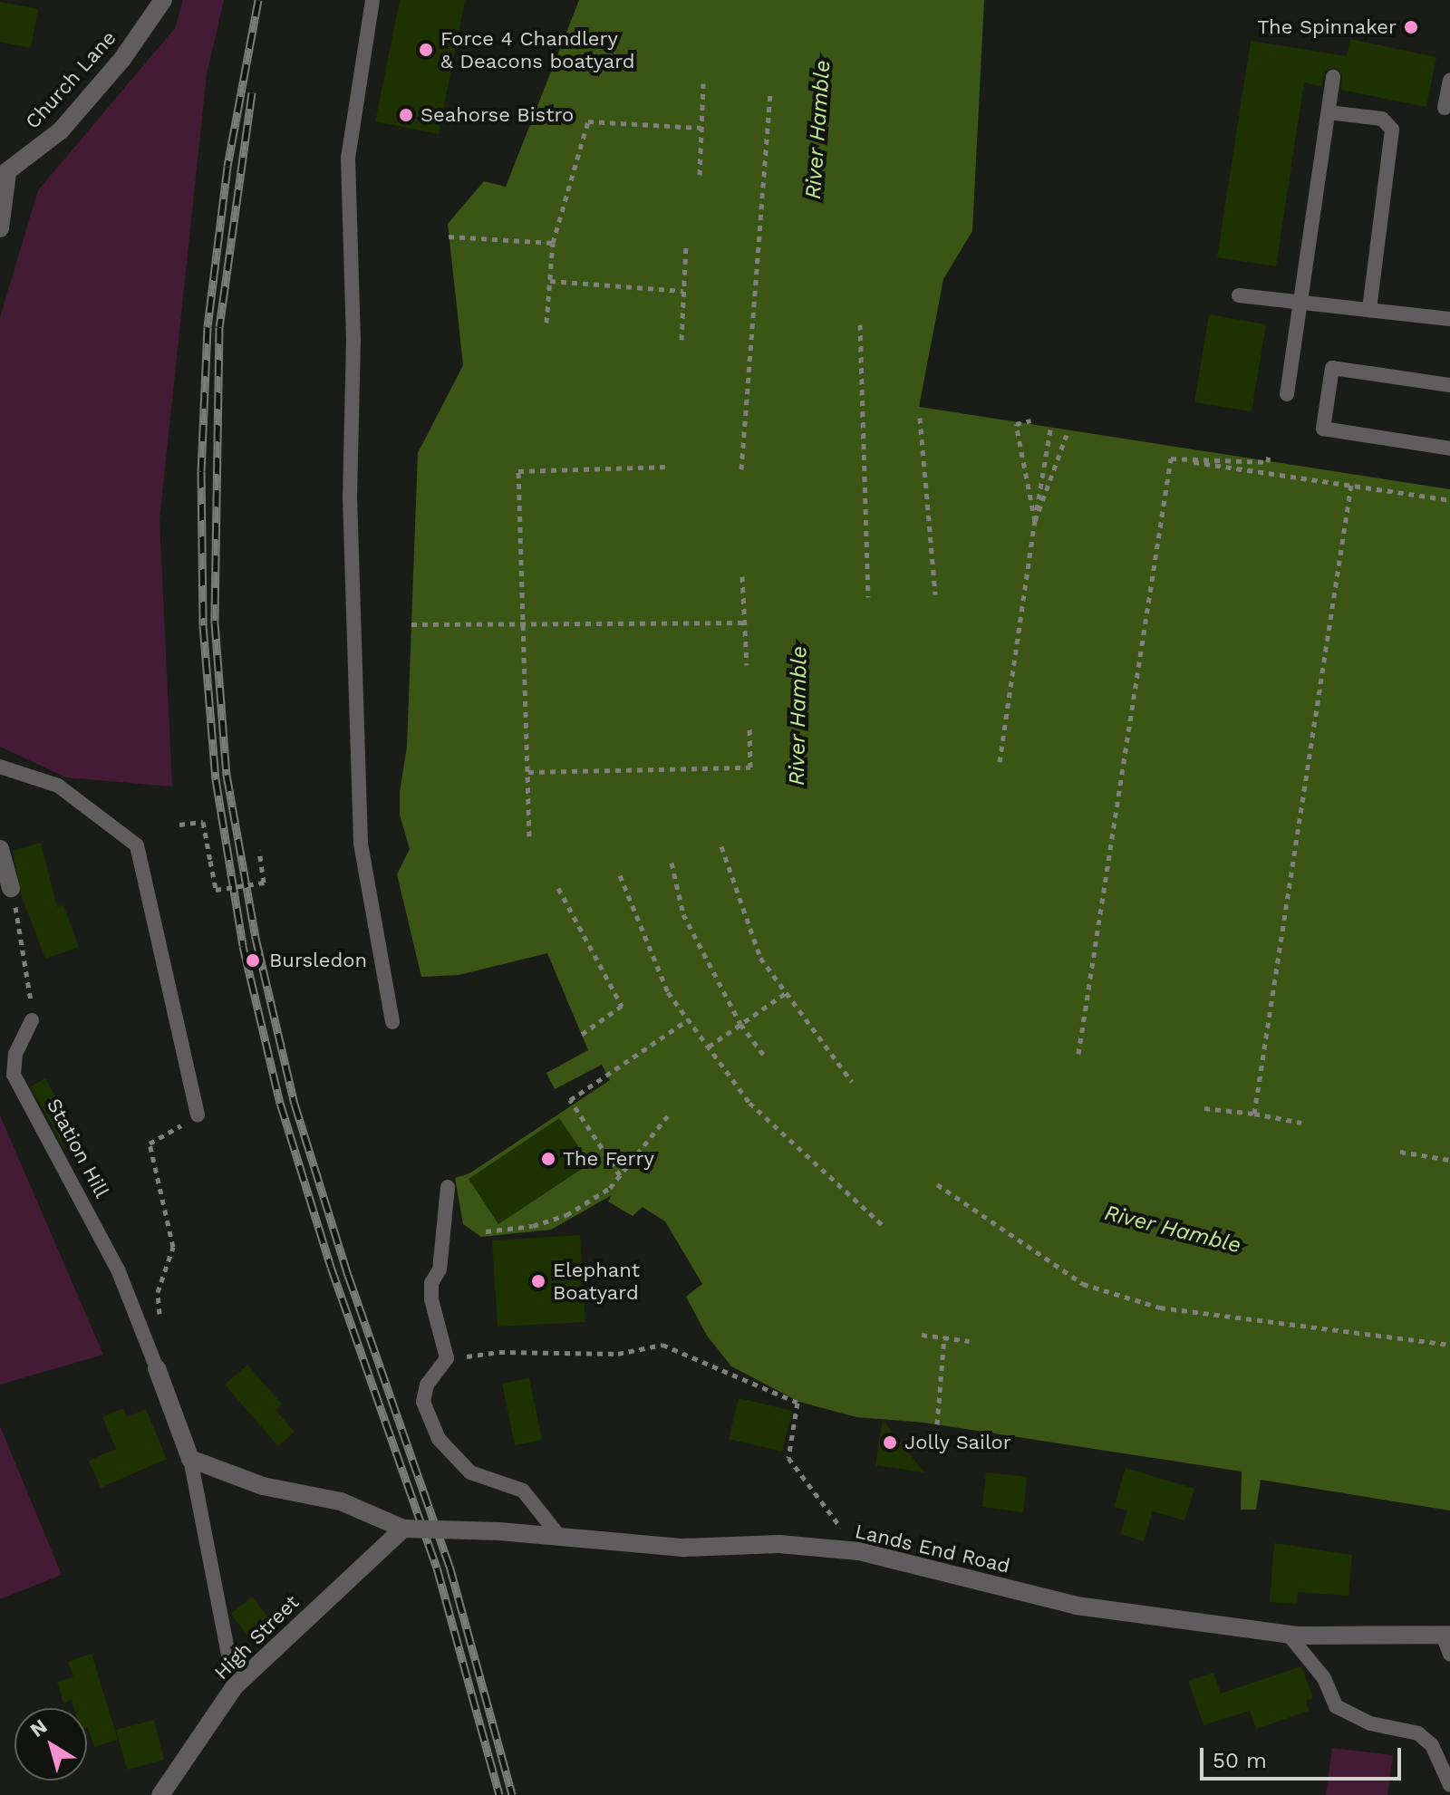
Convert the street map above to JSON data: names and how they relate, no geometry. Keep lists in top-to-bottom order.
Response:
{
  "streets": {
    "street": [
      "Church Lane",
      "Station Hill",
      "Lands End Road",
      "High Street"
    ]
  },
  "crossings": [
    ["Station Hill", "High Street"],
    ["Lands End Road", "High Street"]
  ],
  "water": ["River Hamble"],
  "places": [
    "The Spinnaker",
    "Force 4 Chandlery & Deacons boatyard",
    "Seahorse Bistro",
    "Bursledon",
    "The Ferry",
    "Elephant Boatyard",
    "Jolly Sailor"
  ],
  "scale_bar": "50 m",
  "north": "top left"
}
